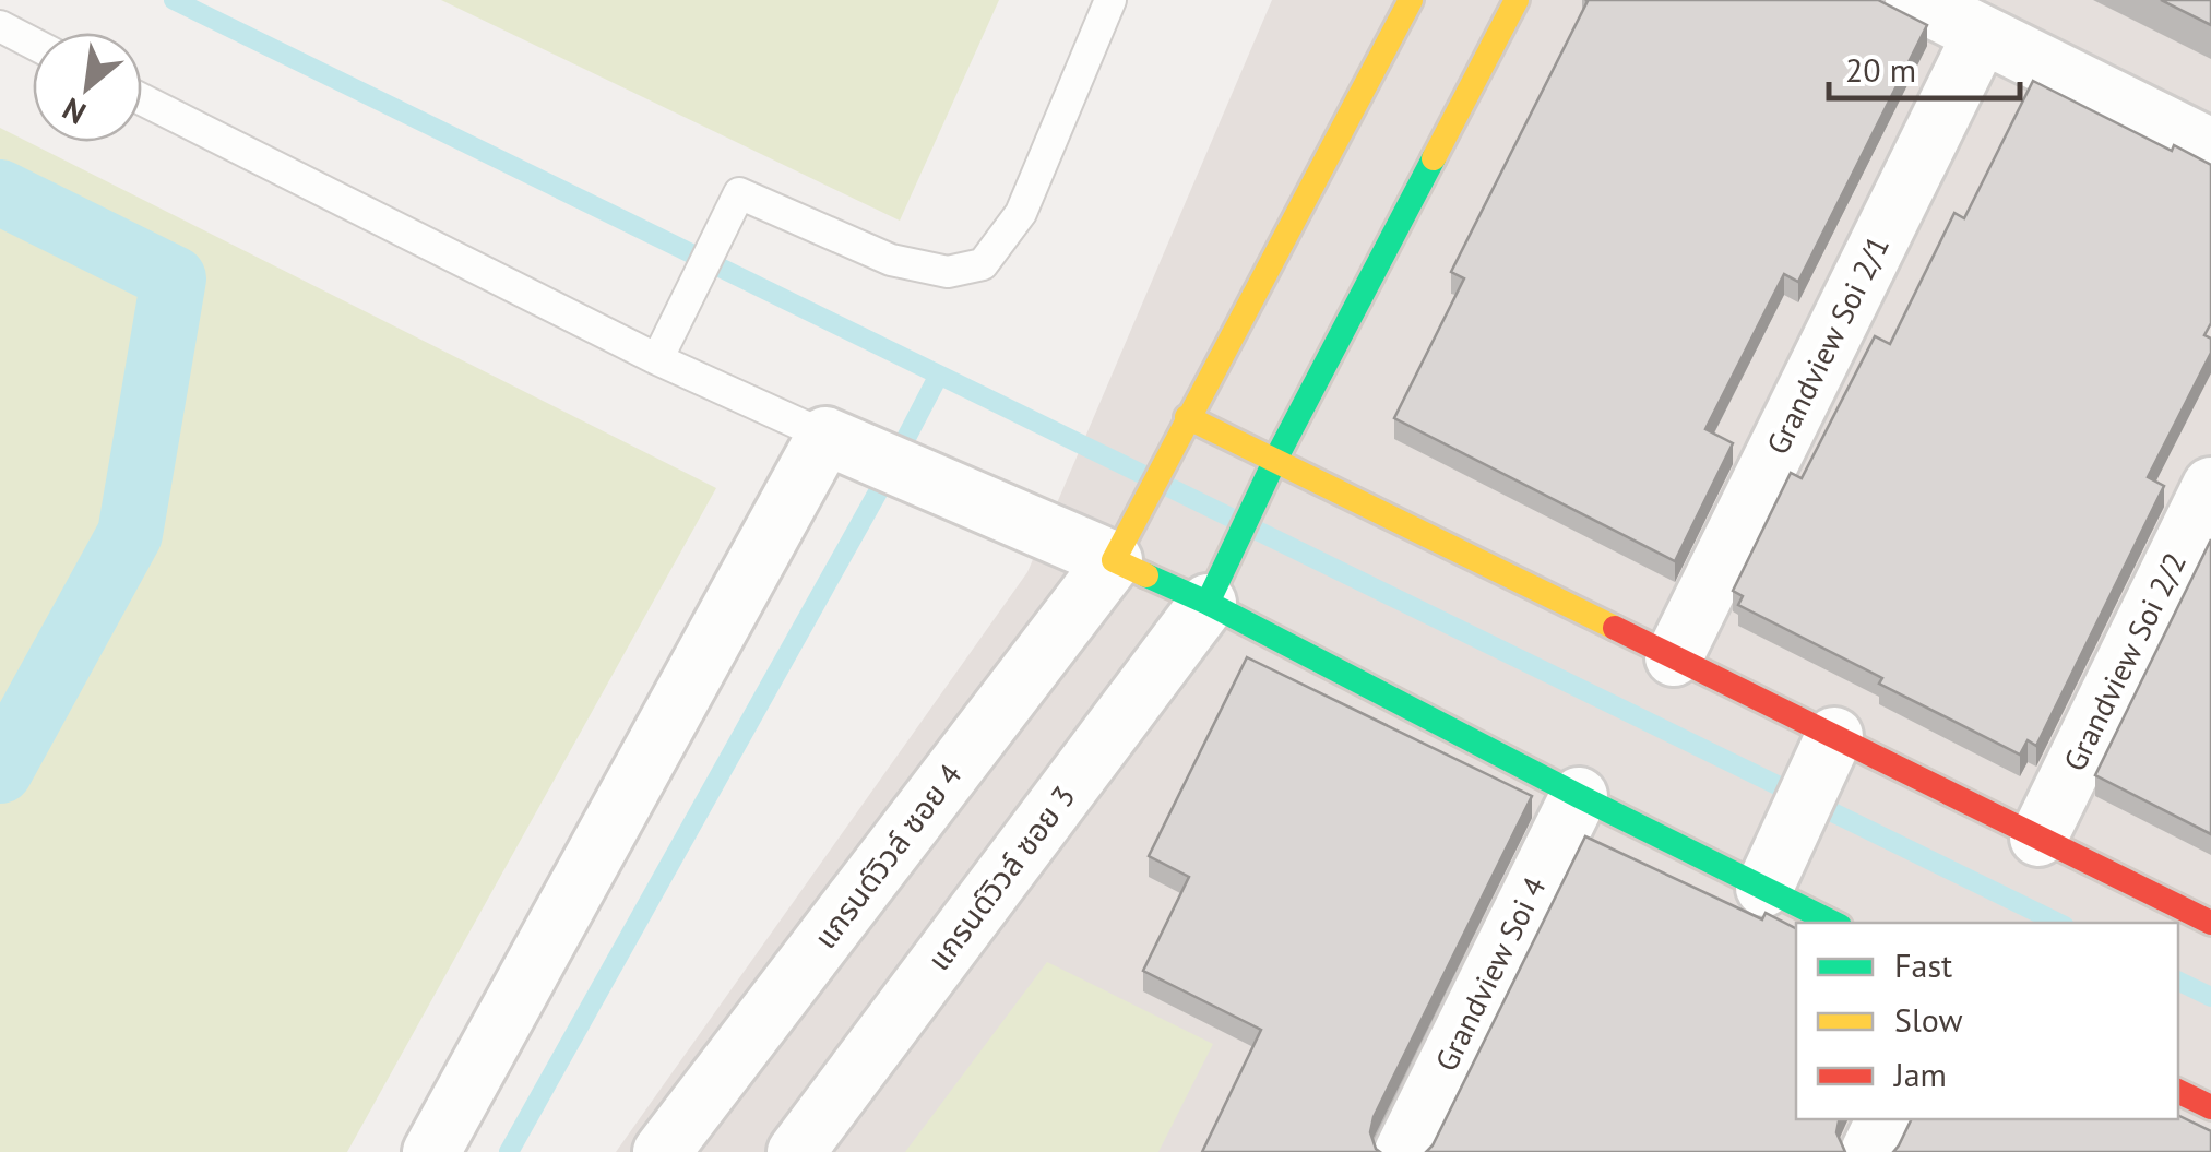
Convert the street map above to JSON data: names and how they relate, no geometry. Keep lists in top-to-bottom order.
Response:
{
  "streets": {
    "street": [
      "Grandview Soi 2/1",
      "Grandview Soi 2/2",
      "แกรนด์วิวล์ ซอย 4",
      "แกรนด์วิวล์ ซอย 3",
      "Grandview Soi 4"
    ]
  },
  "legend": ["Fast", "Slow", "Jam"],
  "scale_bar": "20 m",
  "north": "bottom left"
}
